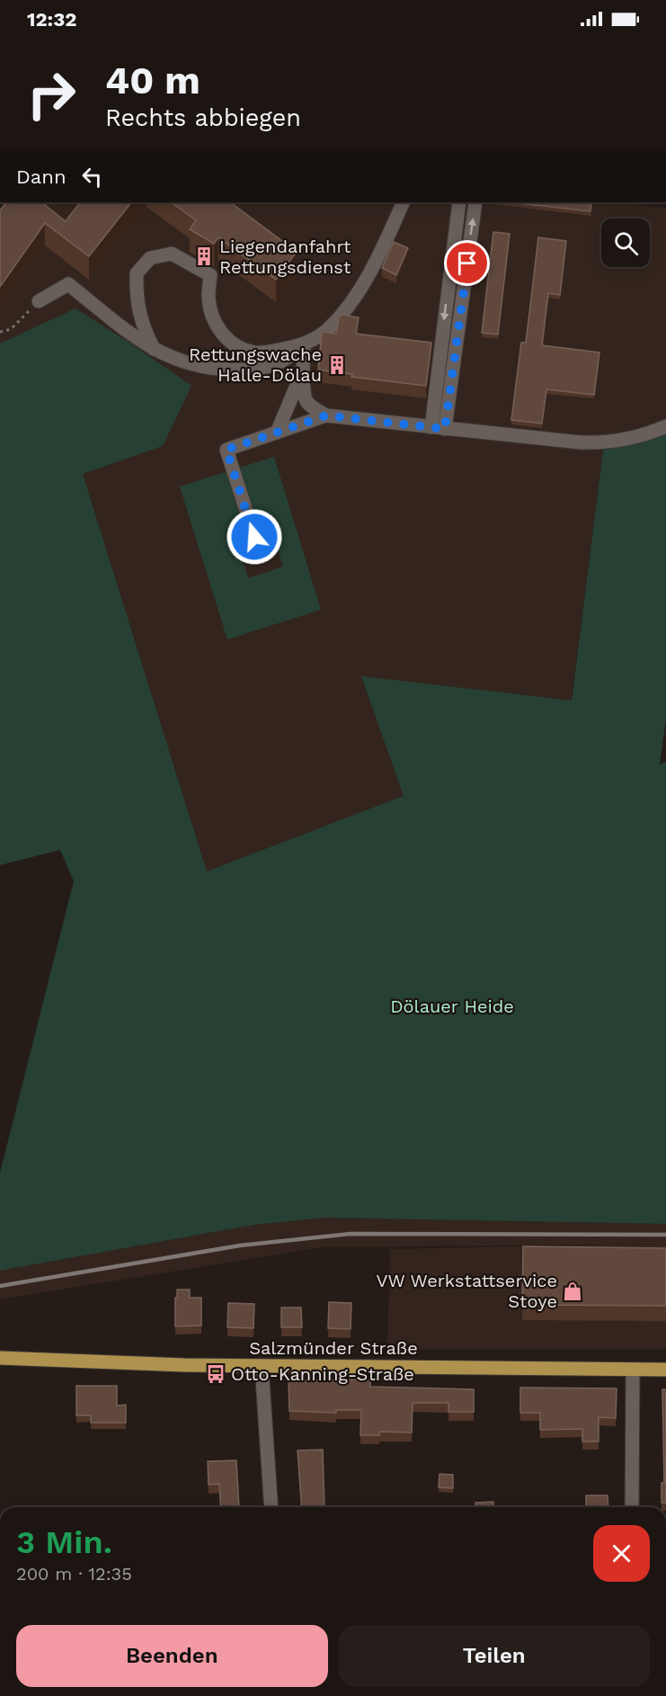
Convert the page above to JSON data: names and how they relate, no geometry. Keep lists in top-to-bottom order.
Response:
{
  "streets": {
    "main road": ["Salzmünder Straße"]
  },
  "parks": ["Dölauer Heide"],
  "places": {
    "building": ["Liegendanfahrt Rettungsdienst", "Rettungswache Halle-Dölau"],
    "shop": ["VW Werkstattservice Stoye"],
    "bus stop": ["Otto-Kanning-Straße"]
  },
  "page": {
    "status": "12:32",
    "turn": ["40 m", "Rechts abbiegen"],
    "then": "Dann",
    "heading": ["3 Min.", "200 m · 12:35"],
    "buttons": ["Beenden", "Teilen"]
  }
}
